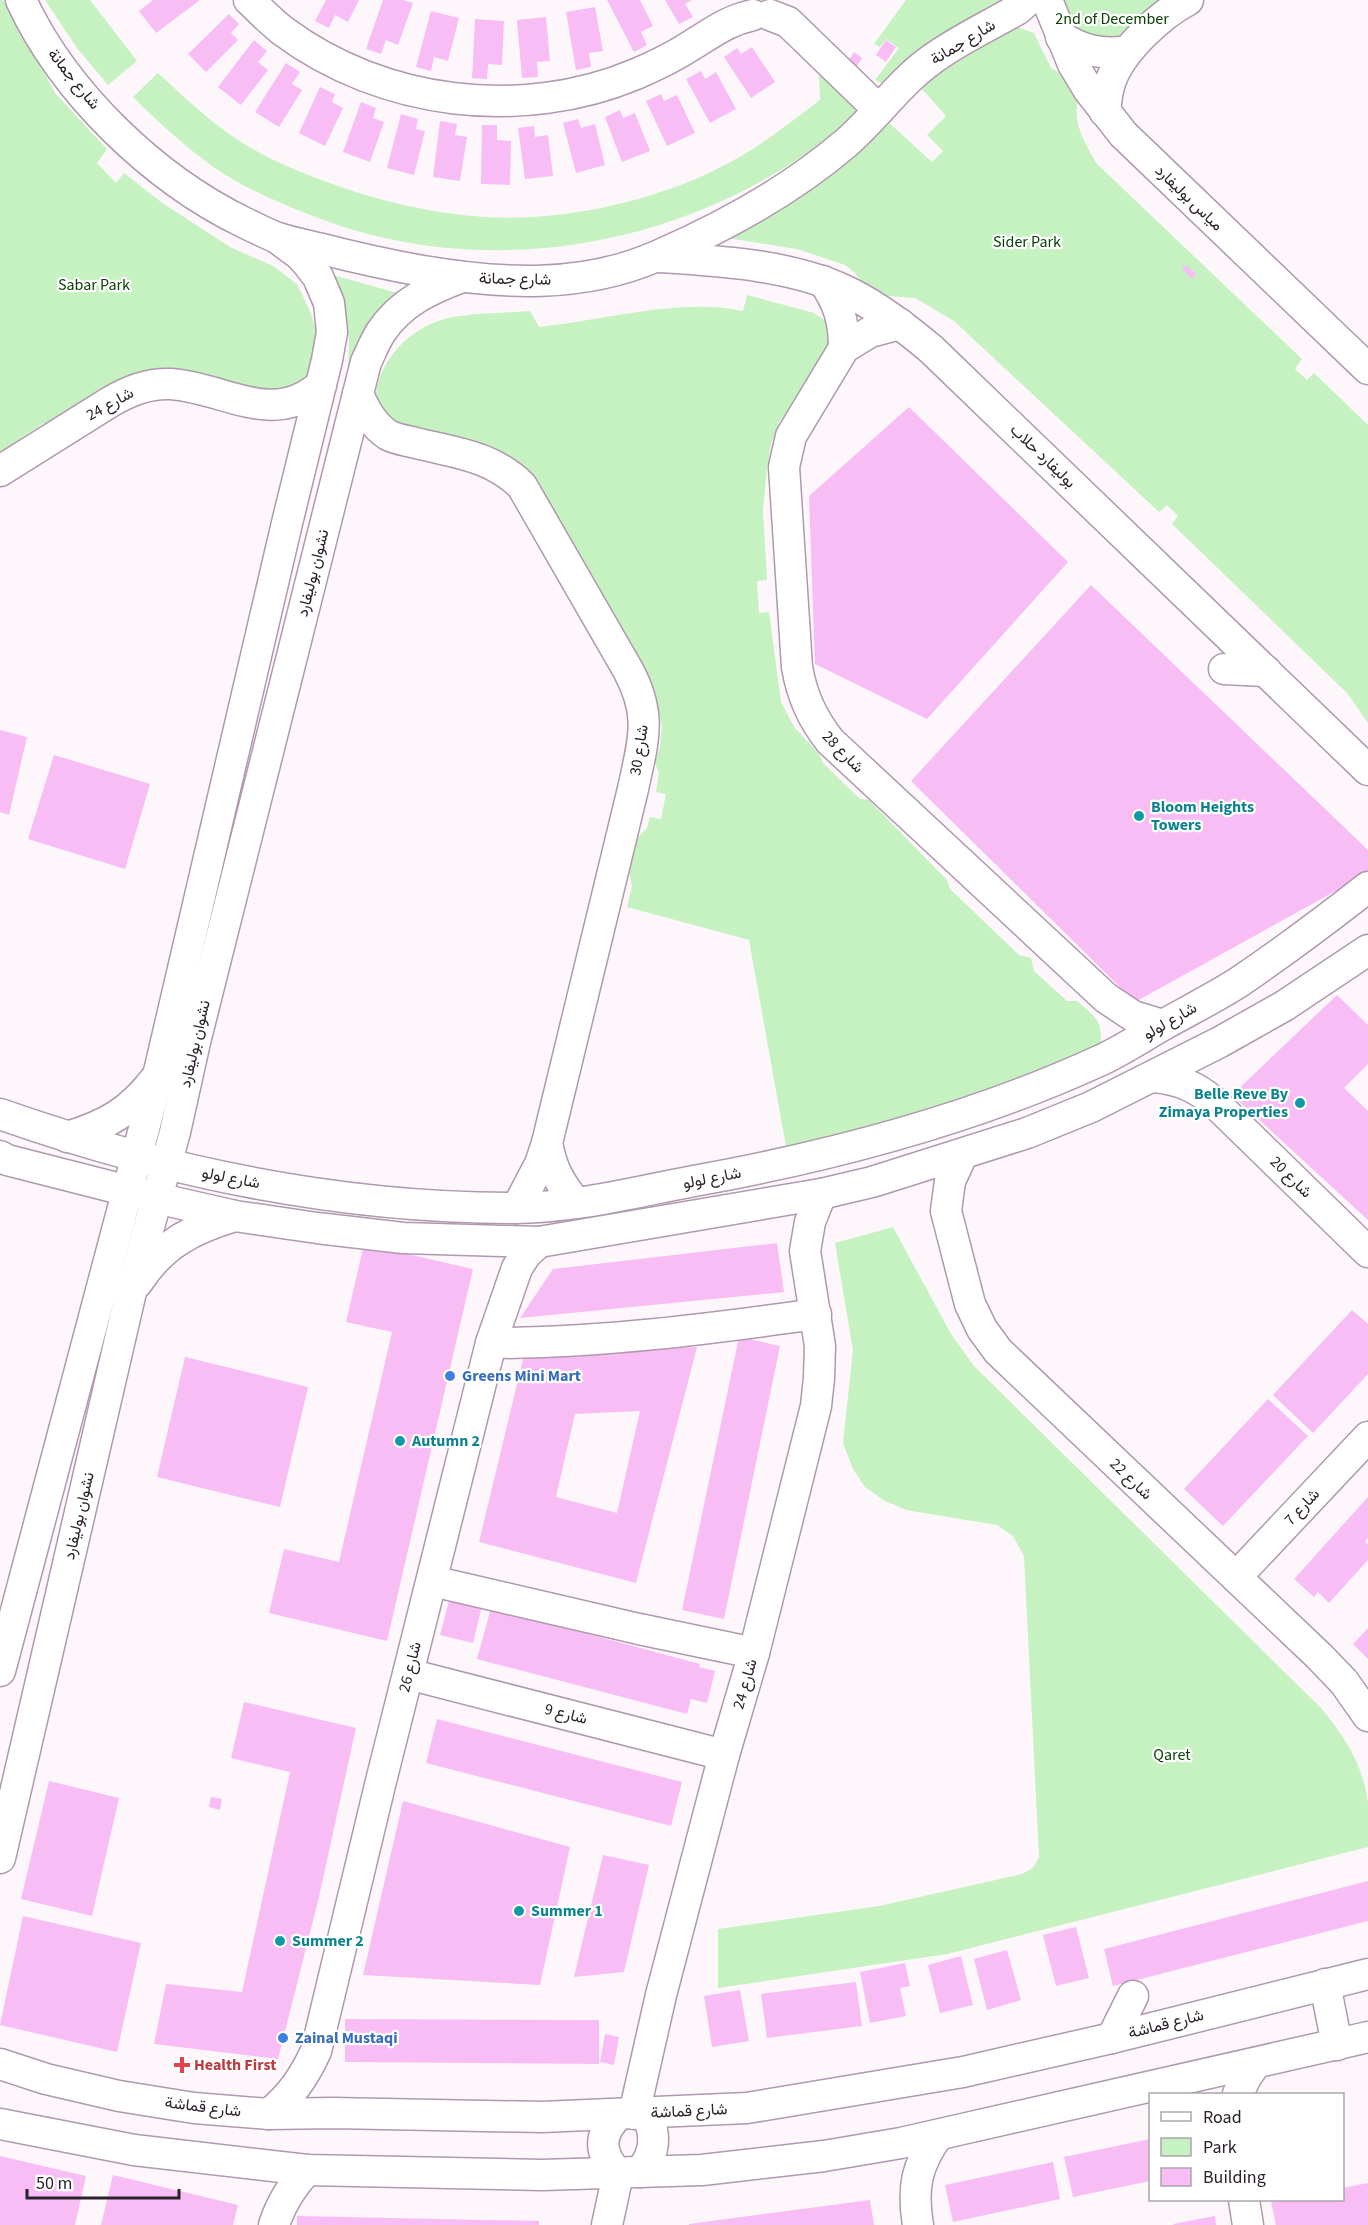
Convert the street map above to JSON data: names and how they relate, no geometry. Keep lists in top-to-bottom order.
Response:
{
  "streets": {
    "street": [
      "شارع جمانة",
      "مياس بوليفارد",
      "شارع 24",
      "بوليفارد حلاب",
      "نشوان بوليفارد",
      "شارع 30",
      "شارع 28",
      "شارع لولو",
      "شارع 20",
      "شارع 22",
      "شارع 7",
      "شارع 26",
      "شارع 9",
      "شارع قماشة"
    ]
  },
  "crossings": [
    ["شارع جمانة", "بوليفارد حلاب"],
    ["شارع جمانة", "نشوان بوليفارد"],
    ["شارع 24", "نشوان بوليفارد"],
    ["شارع 24", "شارع لولو"],
    ["شارع 24", "شارع 9"],
    ["شارع 24", "شارع قماشة"],
    ["بوليفارد حلاب", "شارع 28"],
    ["نشوان بوليفارد", "شارع 30"],
    ["نشوان بوليفارد", "شارع لولو"],
    ["شارع 30", "شارع لولو"],
    ["شارع 28", "شارع لولو"],
    ["شارع لولو", "شارع 20"],
    ["شارع لولو", "شارع 22"],
    ["شارع لولو", "شارع 26"],
    ["شارع 22", "شارع 7"],
    ["شارع 26", "شارع 9"],
    ["شارع 26", "شارع قماشة"]
  ],
  "parks": [
    "2nd of December",
    "Sider Park",
    "Sabar Park",
    "Qaret"
  ],
  "places": {
    "other": [
      "Bloom Heights Towers",
      "Belle Reve By Zimaya Properties",
      "Greens Mini Mart",
      "Autumn 2",
      "Summer 1",
      "Summer 2",
      "Zainal Mustaqi"
    ],
    "health": ["Health First"]
  },
  "legend": ["Road", "Park", "Building"],
  "scale_bar": "50 m"
}
